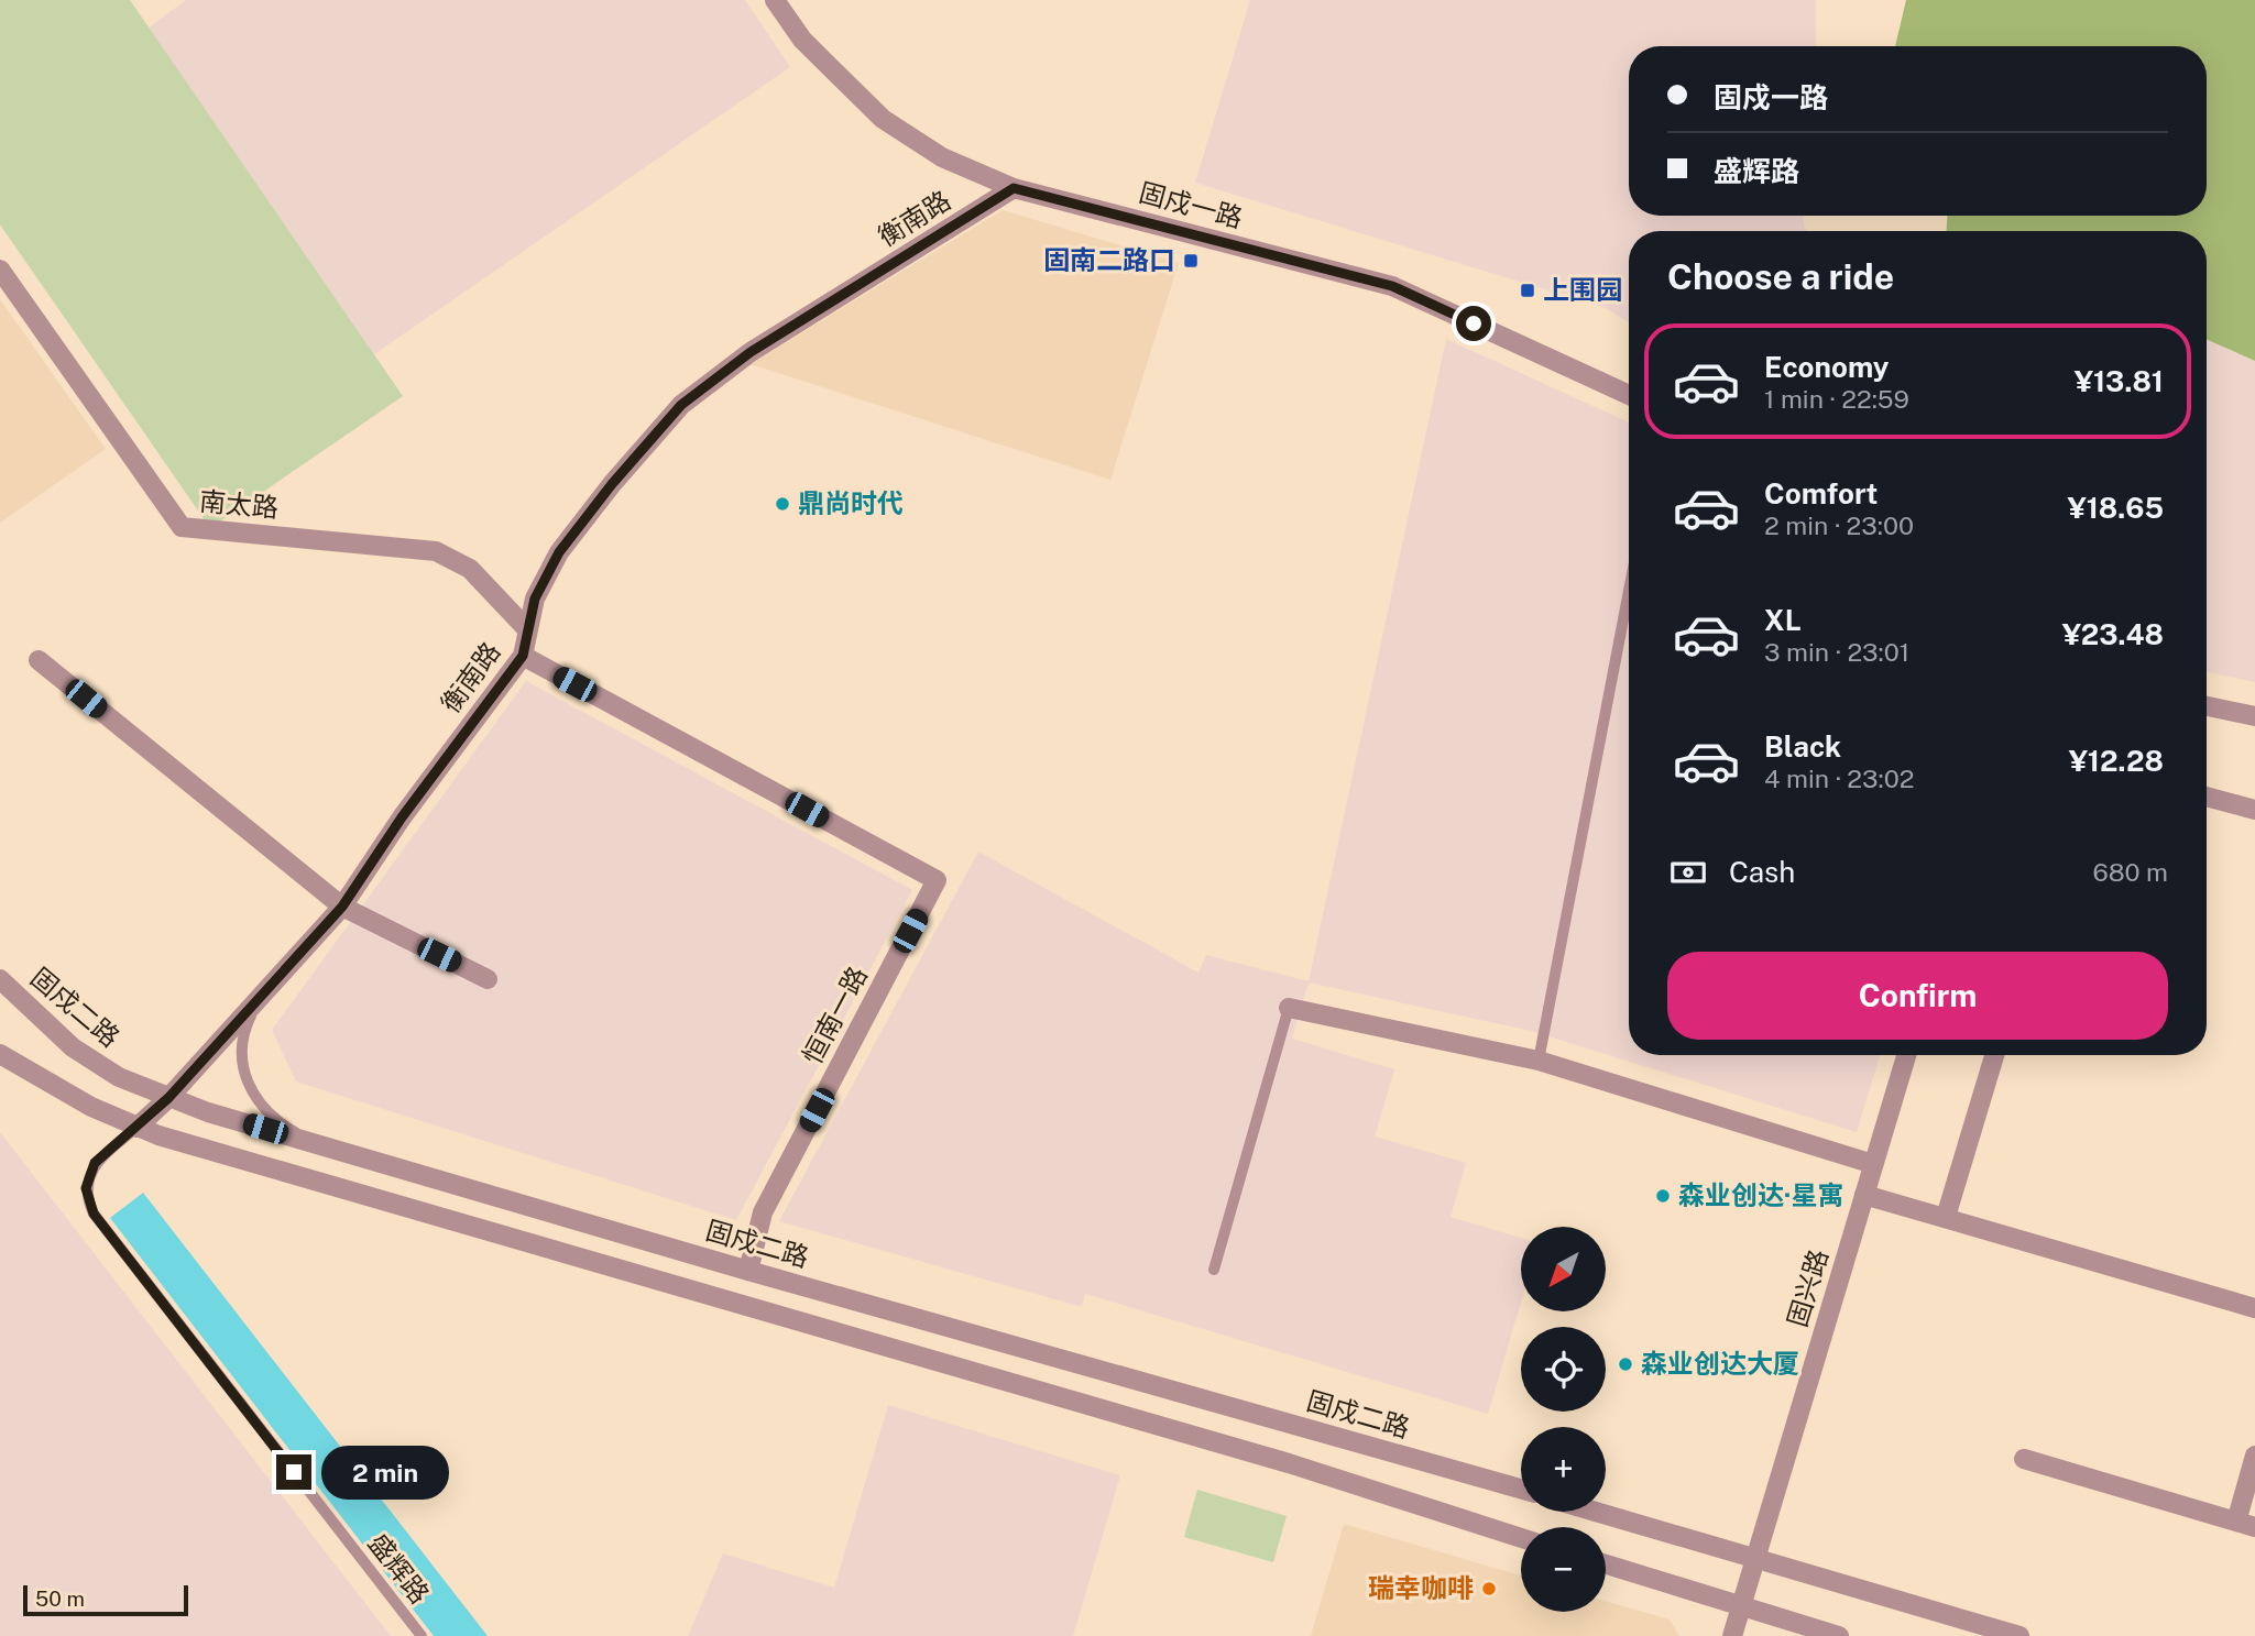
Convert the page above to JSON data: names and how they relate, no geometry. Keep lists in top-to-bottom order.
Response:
{
  "streets": {
    "street": [
      "固戍一路",
      "衡南路",
      "南太路",
      "固戍二路",
      "恒南一路",
      "固兴路"
    ],
    "lane": ["盛辉路"]
  },
  "crossings": [
    ["固戍一路", "衡南路"],
    ["衡南路", "南太路"],
    ["衡南路", "固戍二路"],
    ["衡南路", "恒南一路"],
    ["衡南路", "盛辉路"],
    ["固戍二路", "恒南一路"]
  ],
  "places": {
    "transit": ["固南二路口", "上围园"],
    "other": [
      "鼎尚时代",
      "森业创达·星寓",
      "森业创达大厦",
      "瑞幸咖啡"
    ]
  },
  "scale_bar": "50 m",
  "north": "bottom left",
  "page": {
    "banner": ["固戍一路", "盛辉路"],
    "heading": "Choose a ride",
    "list": [
      {
        "name": "Economy",
        "note": "1 min · 22:59",
        "value": "¥13.81"
      },
      {
        "name": "Comfort",
        "note": "2 min · 23:00",
        "value": "¥18.65"
      },
      {
        "name": "XL",
        "note": "3 min · 23:01",
        "value": "¥23.48"
      },
      {
        "name": "Black",
        "note": "4 min · 23:02",
        "value": "¥12.28"
      }
    ],
    "pay": ["Cash", "680 m"],
    "buttons": "Confirm",
    "map_buttons": ["+", "−"],
    "bubble": "2 min",
    "scale": "50 m"
  }
}
